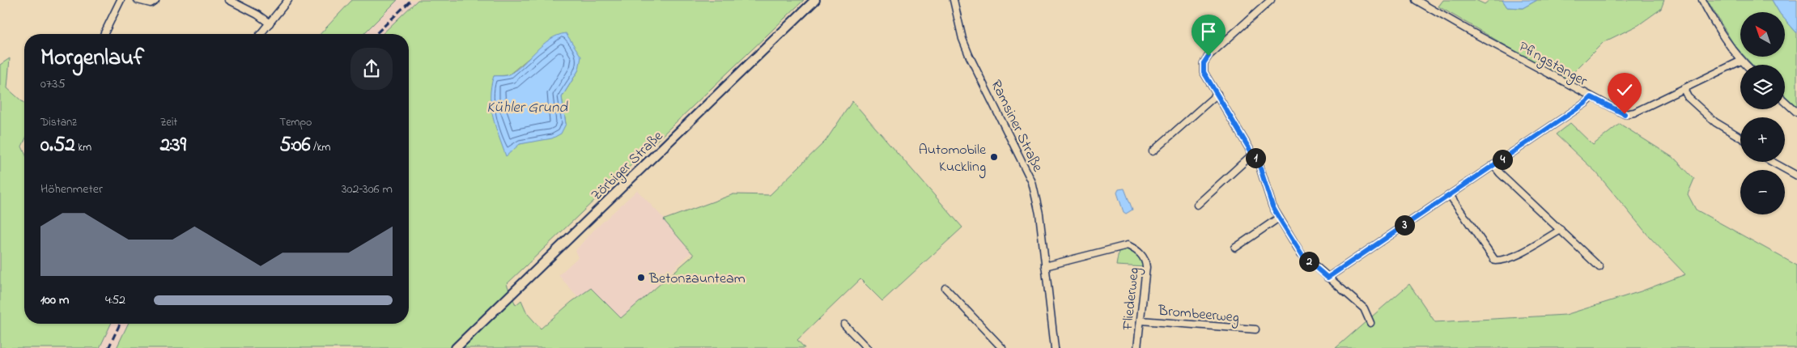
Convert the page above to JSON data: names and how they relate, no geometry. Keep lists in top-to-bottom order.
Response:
{
  "streets": {
    "street": [
      "Pfingstanger",
      "Ramsiner Straße",
      "Zörbiger Straße",
      "Fliederweg",
      "Brombeerweg"
    ]
  },
  "crossings": [
    ["Ramsiner Straße", "Fliederweg"],
    ["Fliederweg", "Brombeerweg"]
  ],
  "water": ["Kühler Grund"],
  "places": ["Automobile Kuckling", "Betonzaunteam"],
  "north": "top left",
  "page": {
    "map_buttons": ["+", "−"],
    "heading": ["Morgenlauf", "07:35"],
    "stats": [
      ["Distanz", "0.52 km"],
      ["Zeit", "2:39"],
      ["Tempo", "5:06 /km"]
    ],
    "pins": [
      "1",
      "4",
      "3",
      "2"
    ],
    "chart": ["Höhenmeter", "302–306 m"],
    "list": [
      {
        "name": "100 m",
        "note": "4:52"
      }
    ]
  }
}
